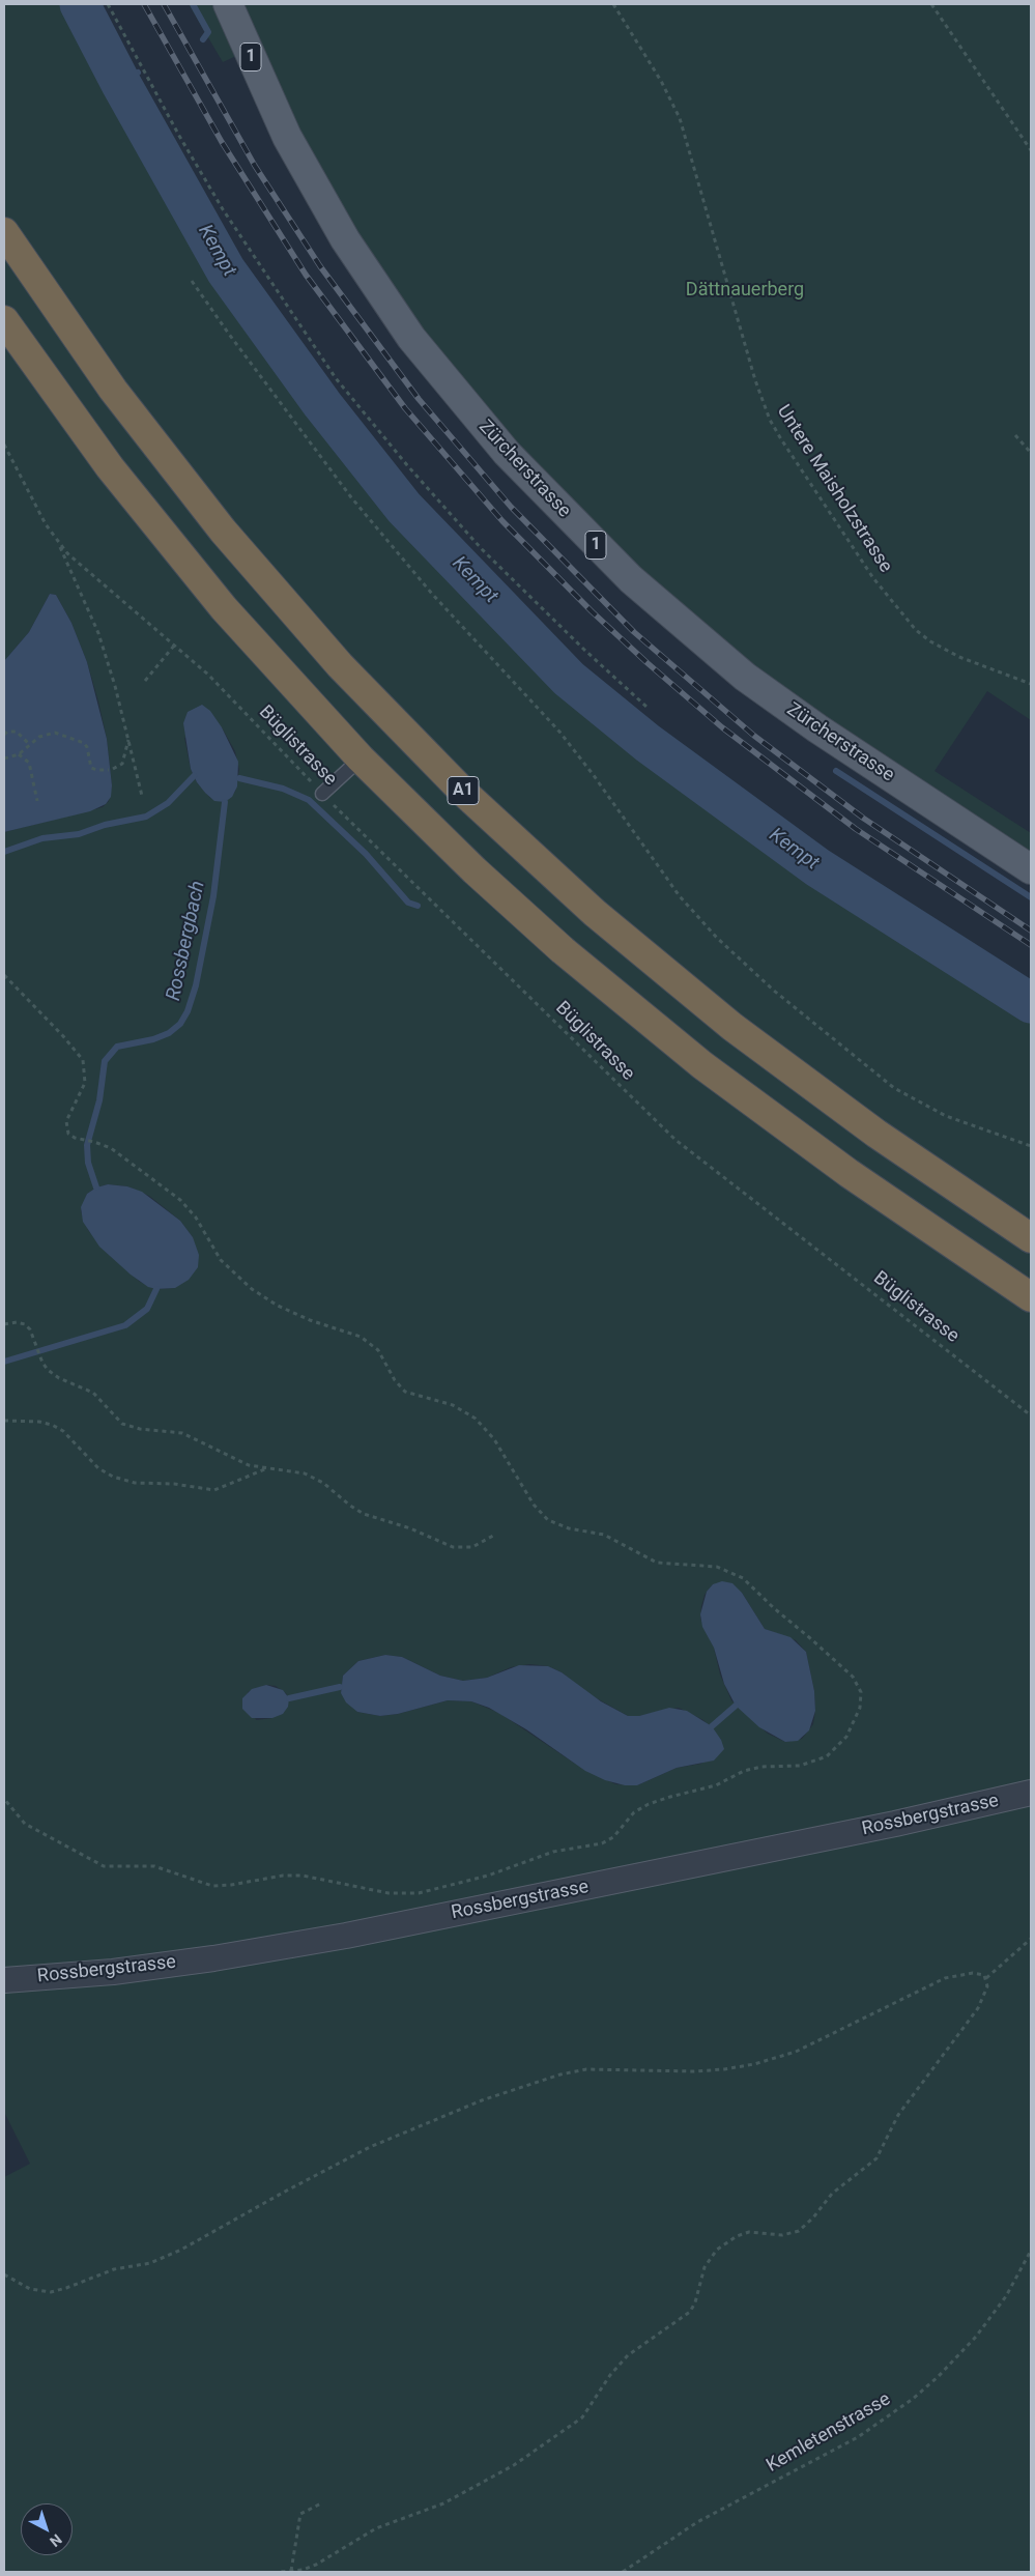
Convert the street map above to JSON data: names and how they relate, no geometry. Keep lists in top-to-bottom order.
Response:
{
  "streets": {
    "highway": ["A1"],
    "main road": ["1", "Zürcherstrasse"],
    "street": ["Rossbergstrasse"],
    "path": ["Untere Maisholzstrasse", "Büglistrasse", "Kemletenstrasse"]
  },
  "water": ["Kempt", "Rossbergbach"],
  "parks": ["Dättnauerberg"],
  "north": "bottom right"
}
